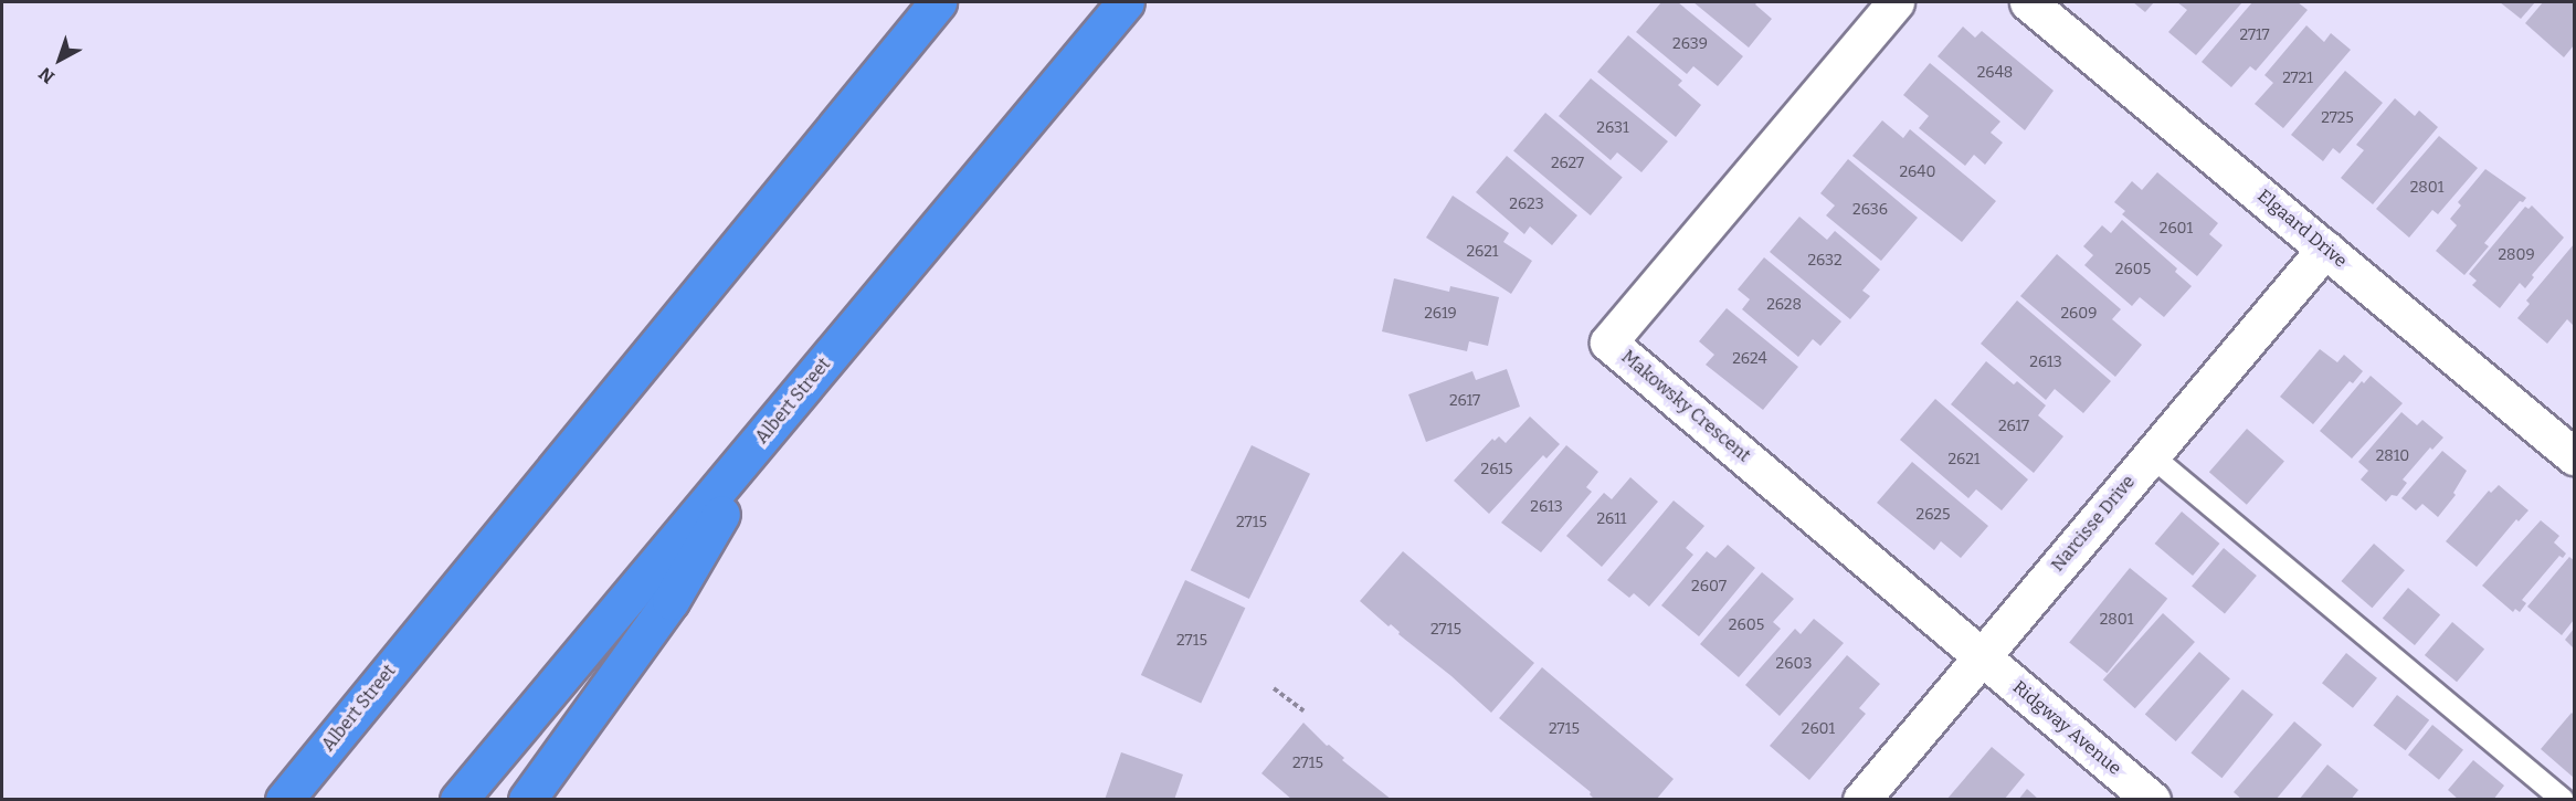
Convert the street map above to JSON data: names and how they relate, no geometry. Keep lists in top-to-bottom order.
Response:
{
  "streets": {
    "highway": ["Albert Street"],
    "street": [
      "Elgaard Drive",
      "Makowsky Crescent",
      "Narcisse Drive",
      "Ridgway Avenue"
    ]
  },
  "crossings": [
    ["Elgaard Drive", "Narcisse Drive"],
    ["Makowsky Crescent", "Narcisse Drive"],
    ["Makowsky Crescent", "Ridgway Avenue"],
    ["Narcisse Drive", "Ridgway Avenue"]
  ],
  "house_numbers": [
    "2717",
    "2639",
    "2648",
    "2721",
    "2725",
    "2631",
    "2627",
    "2640",
    "2801",
    "2623",
    "2636",
    "2601",
    "2621",
    "2809",
    "2632",
    "2605",
    "2628",
    "2619",
    "2609",
    "2624",
    "2613",
    "2617",
    "2617",
    "2810",
    "2621",
    "2615",
    "2613",
    "2625",
    "2611",
    "2715",
    "2607",
    "2801",
    "2605",
    "2715",
    "2715",
    "2603",
    "2715",
    "2601",
    "2715"
  ],
  "north": "bottom left"
}
